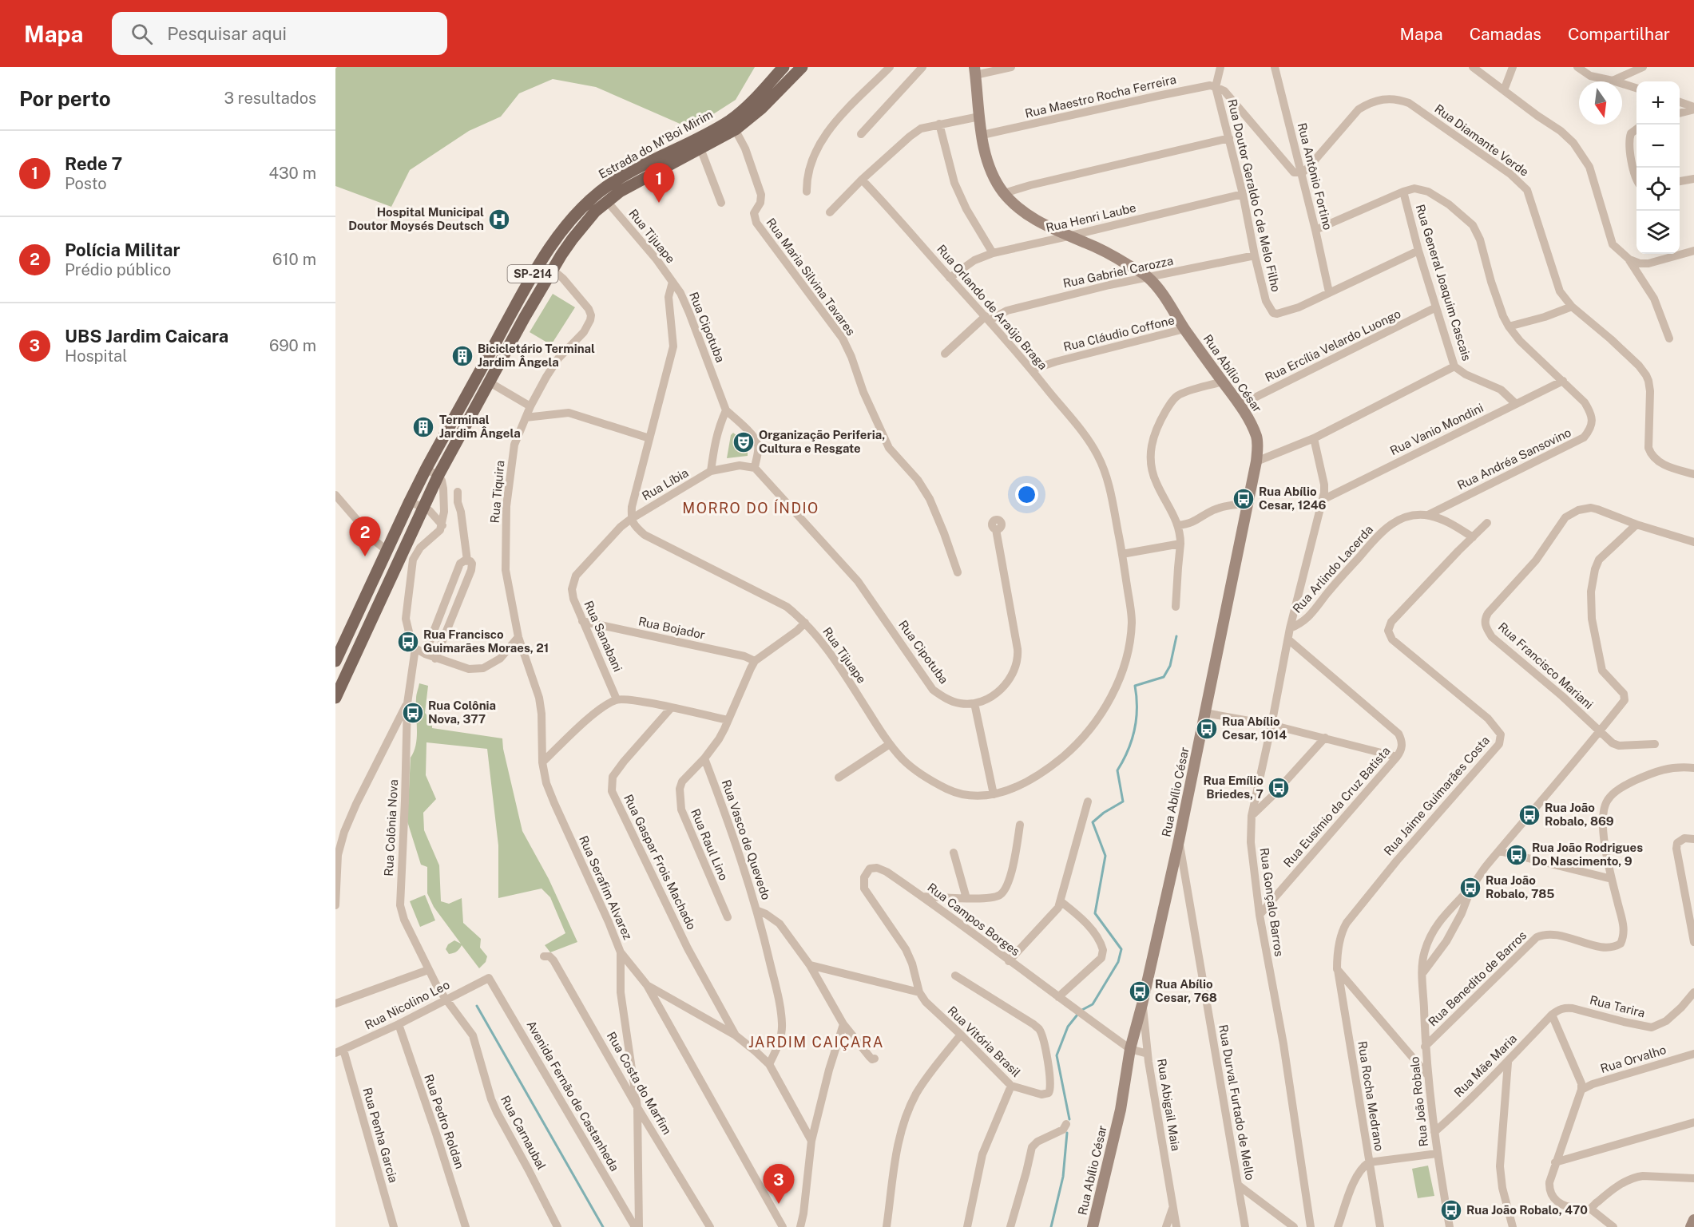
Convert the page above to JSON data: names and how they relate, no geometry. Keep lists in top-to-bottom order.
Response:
{
  "streets": {
    "main road": ["Estrada do M'Boi Mirim", "SP-214", "Rua Abílio César"],
    "street": [
      "Rua Maestro Rocha Ferreira",
      "Rua Diamante Verde",
      "Rua Antônio Fortino",
      "Rua Doutor Geraldo C de Melo Filho",
      "Rua Henri Laube",
      "Rua Tijuape",
      "Rua Gabriel Carozza",
      "Rua Maria Silvina Tavares",
      "Rua General Joaquim Cascais",
      "Rua Orlando de Araújo Braga",
      "Rua Cipotuba",
      "Rua Cláudio Coffone",
      "Rua Ercília Velardo Luongo",
      "Rua Vanio Mondini",
      "Rua Andréa Sansovino",
      "Rua Líbia",
      "Rua Tiquira",
      "Rua Arlindo Lacerda",
      "Rua Bojador",
      "Rua Sanabani",
      "Rua Francisco Mariani",
      "Rua Jaime Guimarães Costa",
      "Rua Eusímio da Cruz Batista",
      "Rua Colônia Nova",
      "Rua Vasco de Quevedo",
      "Rua Raul Lino",
      "Rua Gaspar Frois Machado",
      "Rua Serafim Alvarez",
      "Rua Gonçalo Barros",
      "Rua Campos Borges",
      "Rua Benedito de Barros",
      "Rua Nicolino Leo",
      "Rua Tarira",
      "Rua Vitória Brasil",
      "Rua Orvalho",
      "Rua Mãe Maria",
      "Rua Costa do Marfim",
      "Avenida Fernão de Castanheda",
      "Rua Rocha Medrano",
      "Rua João Robalo",
      "Rua Durval Furtado de Mello",
      "Rua Abigail Maia",
      "Rua Pedro Roldan",
      "Rua Carnaubal",
      "Rua Penha Garcia"
    ]
  },
  "crossings": [
    ["Rua Maestro Rocha Ferreira", "Rua Doutor Geraldo C de Melo Filho"],
    ["Rua Maestro Rocha Ferreira", "Rua Abílio César"],
    ["Rua Diamante Verde", "Rua Antônio Fortino"],
    ["Estrada do M'Boi Mirim", "Rua Tijuape"],
    ["Estrada do M'Boi Mirim", "Rua Maria Silvina Tavares"],
    ["Estrada do M'Boi Mirim", "Rua Tiquira"],
    ["Rua Antônio Fortino", "Rua Doutor Geraldo C de Melo Filho"],
    ["Rua Antônio Fortino", "Rua Andréa Sansovino"],
    ["Rua Doutor Geraldo C de Melo Filho", "Rua Henri Laube"],
    ["Rua Doutor Geraldo C de Melo Filho", "Rua Gabriel Carozza"],
    ["Rua Doutor Geraldo C de Melo Filho", "Rua General Joaquim Cascais"],
    ["Rua Henri Laube", "Rua Orlando de Araújo Braga"],
    ["Rua Henri Laube", "Rua Abílio César"],
    ["Rua Tijuape", "Rua Orlando de Araújo Braga"],
    ["Rua Tijuape", "Rua Cipotuba"],
    ["Rua Tijuape", "Rua Líbia"],
    ["Rua Tijuape", "Rua Sanabani"],
    ["Rua Gabriel Carozza", "Rua Orlando de Araújo Braga"],
    ["Rua Gabriel Carozza", "Rua Abílio César"],
    ["Rua General Joaquim Cascais", "Rua Ercília Velardo Luongo"],
    ["Rua General Joaquim Cascais", "Rua Vanio Mondini"],
    ["Rua General Joaquim Cascais", "Rua Andréa Sansovino"],
    ["Rua Orlando de Araújo Braga", "Rua Cláudio Coffone"],
    ["Rua Cláudio Coffone", "Rua Abílio César"],
    ["Rua Ercília Velardo Luongo", "Rua Abílio César"],
    ["Rua Abílio César", "Rua Campos Borges"],
    ["Rua Abílio César", "Rua Durval Furtado de Mello"],
    ["Rua Abílio César", "Rua Abigail Maia"],
    ["Rua Vanio Mondini", "Rua Andréa Sansovino"],
    ["Rua Vanio Mondini", "Rua Gonçalo Barros"],
    ["Rua Andréa Sansovino", "Rua Arlindo Lacerda"],
    ["Rua Líbia", "Rua Sanabani"],
    ["Rua Tiquira", "Rua Serafim Alvarez"],
    ["Rua Arlindo Lacerda", "Rua Gonçalo Barros"],
    ["Rua Bojador", "Rua Sanabani"],
    ["Rua Francisco Mariani", "Rua João Robalo"],
    ["Rua Jaime Guimarães Costa", "Rua Rocha Medrano"],
    ["Rua Eusímio da Cruz Batista", "Rua Gonçalo Barros"],
    ["Rua Colônia Nova", "Rua Nicolino Leo"],
    ["Rua Colônia Nova", "Rua Carnaubal"],
    ["Rua Vasco de Quevedo", "Rua Raul Lino"],
    ["Rua Campos Borges", "Rua Vitória Brasil"],
    ["Rua Campos Borges", "Rua Abigail Maia"],
    ["Rua Benedito de Barros", "Rua João Robalo"],
    ["Rua Nicolino Leo", "Avenida Fernão de Castanheda"],
    ["Rua Nicolino Leo", "Rua Pedro Roldan"],
    ["Rua Nicolino Leo", "Rua Carnaubal"],
    ["Rua Nicolino Leo", "Rua Penha Garcia"],
    ["Rua Tarira", "Rua Mãe Maria"],
    ["Rua Mãe Maria", "Rua João Robalo"]
  ],
  "districts": ["MORRO DO ÍNDIO", "JARDIM CAIÇARA"],
  "places": {
    "hospital": ["Hospital Municipal Doutor Moysés Deutsch"],
    "building": ["Bicicletário Terminal Jardim Ângela", "Terminal Jardim Ângela"],
    "theatre": ["Organização Periferia, Cultura e Resgate"],
    "bus stop": [
      "Rua Abílio Cesar, 1246",
      "Rua Francisco Guimarães Moraes, 21",
      "Rua Colônia Nova, 377",
      "Rua Abílio Cesar, 1014",
      "Rua Emílio Briedes, 7",
      "Rua João Robalo, 869",
      "Rua João Rodrigues Do Nascimento, 9",
      "Rua João Robalo, 785",
      "Rua Abílio Cesar, 768",
      "Rua João Robalo, 470"
    ]
  },
  "north": "bottom",
  "page": {
    "header": "Mapa",
    "search": "Pesquisar aqui",
    "nav": ["Mapa", "Camadas", "Compartilhar"],
    "heading": ["Por perto", "3 resultados"],
    "map_buttons": ["+", "−"],
    "list": [
      {
        "mark": "1",
        "name": "Rede 7",
        "note": "Posto",
        "value": "430 m"
      },
      {
        "mark": "2",
        "name": "Polícia Militar",
        "note": "Prédio público",
        "value": "610 m"
      },
      {
        "mark": "3",
        "name": "UBS Jardim Caicara",
        "note": "Hospital",
        "value": "690 m"
      }
    ],
    "pins": ["1", "2", "3"]
  }
}
